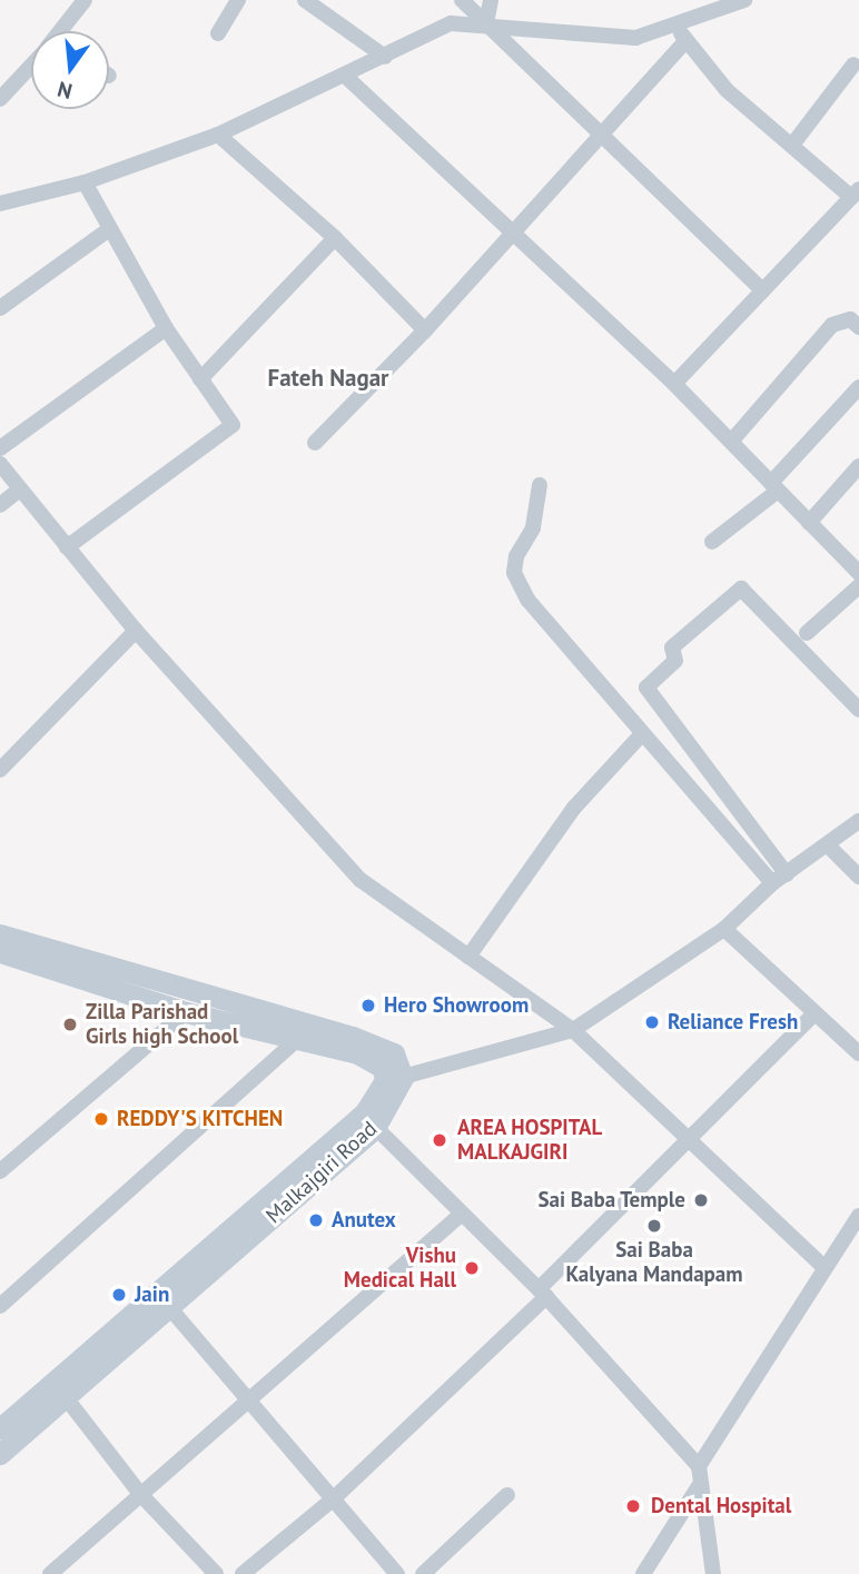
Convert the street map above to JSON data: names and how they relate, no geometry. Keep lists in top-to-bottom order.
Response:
{
  "streets": {
    "main road": ["Malkajgiri Road"]
  },
  "districts": ["Fateh Nagar"],
  "places": [
    "Hero Showroom",
    "Reliance Fresh",
    "Zilla Parishad Girls high School",
    "REDDY'S KITCHEN",
    "AREA HOSPITAL MALKAJGIRI",
    "Sai Baba Temple",
    "Anutex",
    "Sai Baba Kalyana Mandapam",
    "Vishu Medical Hall",
    "Jain",
    "Dental Hospital"
  ],
  "north": "bottom"
}
